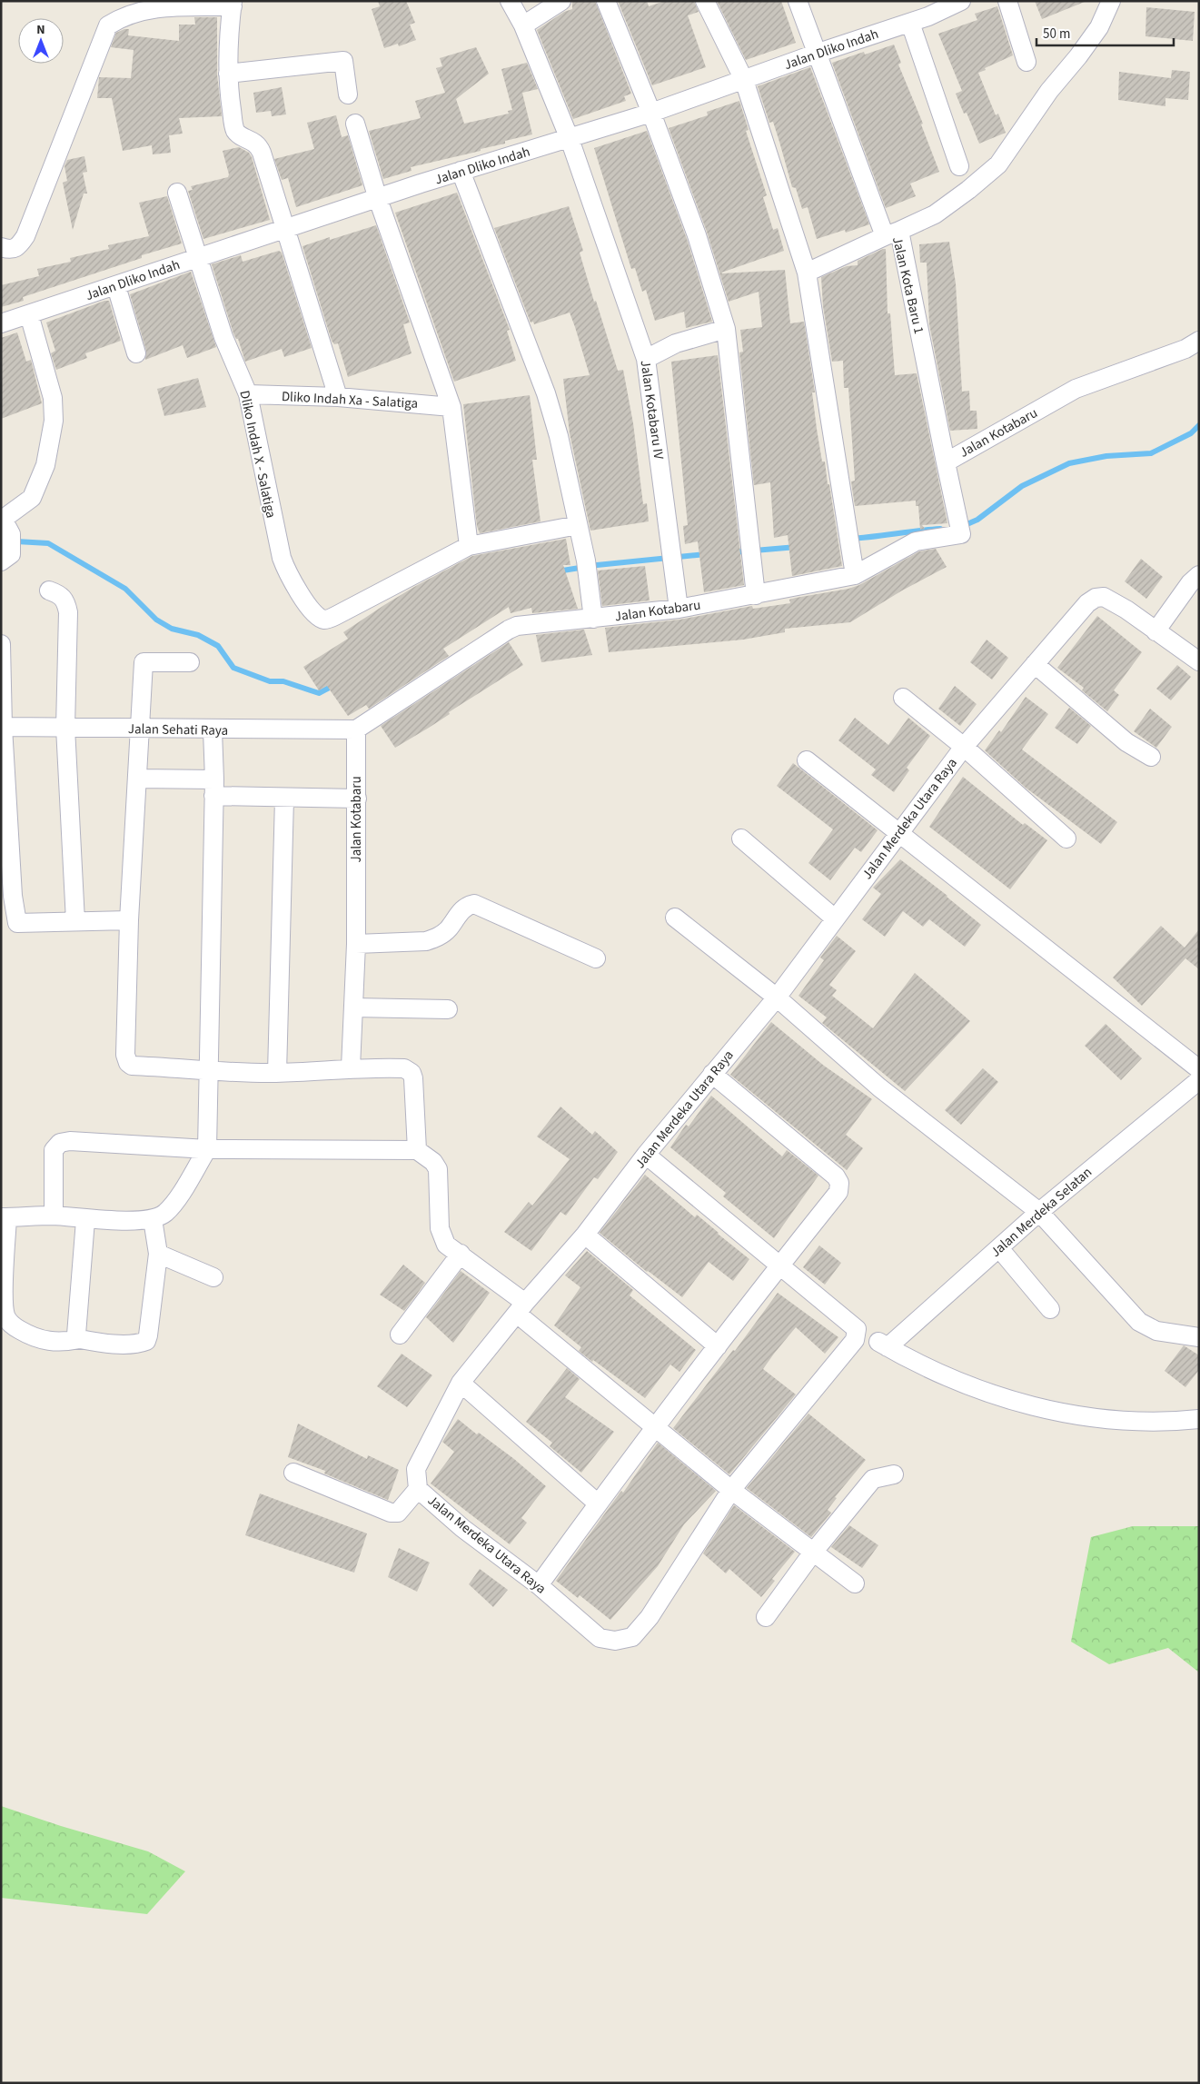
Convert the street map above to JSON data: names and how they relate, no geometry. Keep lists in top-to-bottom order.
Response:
{
  "streets": {
    "street": [
      "Jalan Dliko Indah",
      "Jalan Kota Baru 1",
      "Dliko Indah Xa - Salatiga",
      "Jalan Kotabaru IV",
      "Jalan Kotabaru",
      "Dliko Indah X - Salatiga",
      "Jalan Sehati Raya",
      "Jalan Merdeka Utara Raya",
      "Jalan Merdeka Selatan"
    ]
  },
  "crossings": [
    ["Jalan Dliko Indah", "Jalan Kota Baru 1"],
    ["Jalan Dliko Indah", "Jalan Kotabaru IV"],
    ["Jalan Dliko Indah", "Dliko Indah X - Salatiga"],
    ["Jalan Kota Baru 1", "Jalan Kotabaru"],
    ["Dliko Indah Xa - Salatiga", "Dliko Indah X - Salatiga"],
    ["Jalan Kotabaru IV", "Jalan Kotabaru"],
    ["Jalan Kotabaru", "Jalan Sehati Raya"],
    ["Jalan Merdeka Utara Raya", "Jalan Merdeka Selatan"]
  ],
  "scale_bar": "50 m",
  "north": "top"
}
